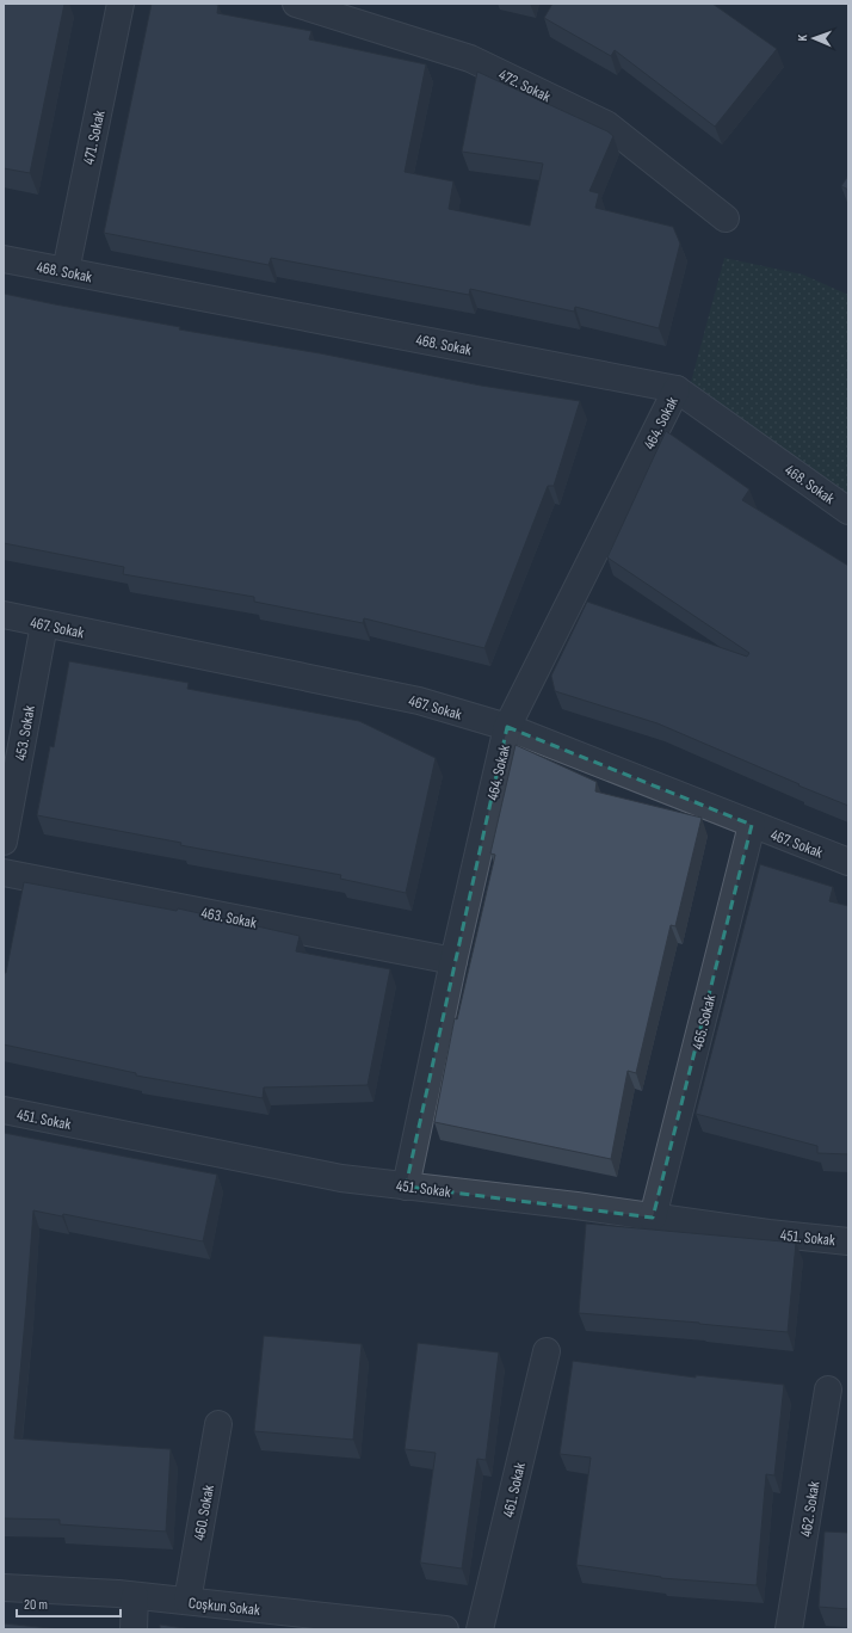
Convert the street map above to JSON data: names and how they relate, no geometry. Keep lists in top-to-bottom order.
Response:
{
  "streets": {
    "street": [
      "472. Sokak",
      "471. Sokak",
      "468. Sokak",
      "464. Sokak",
      "467. Sokak",
      "453. Sokak",
      "463. Sokak",
      "465. Sokak",
      "451. Sokak",
      "461. Sokak",
      "462. Sokak",
      "460. Sokak",
      "Coşkun Sokak"
    ]
  },
  "crossings": [
    ["471. Sokak", "468. Sokak"],
    ["468. Sokak", "464. Sokak"],
    ["464. Sokak", "467. Sokak"],
    ["464. Sokak", "463. Sokak"],
    ["464. Sokak", "451. Sokak"],
    ["467. Sokak", "453. Sokak"],
    ["467. Sokak", "465. Sokak"],
    ["465. Sokak", "451. Sokak"],
    ["460. Sokak", "Coşkun Sokak"]
  ],
  "scale_bar": "20 m",
  "north": "left"
}
